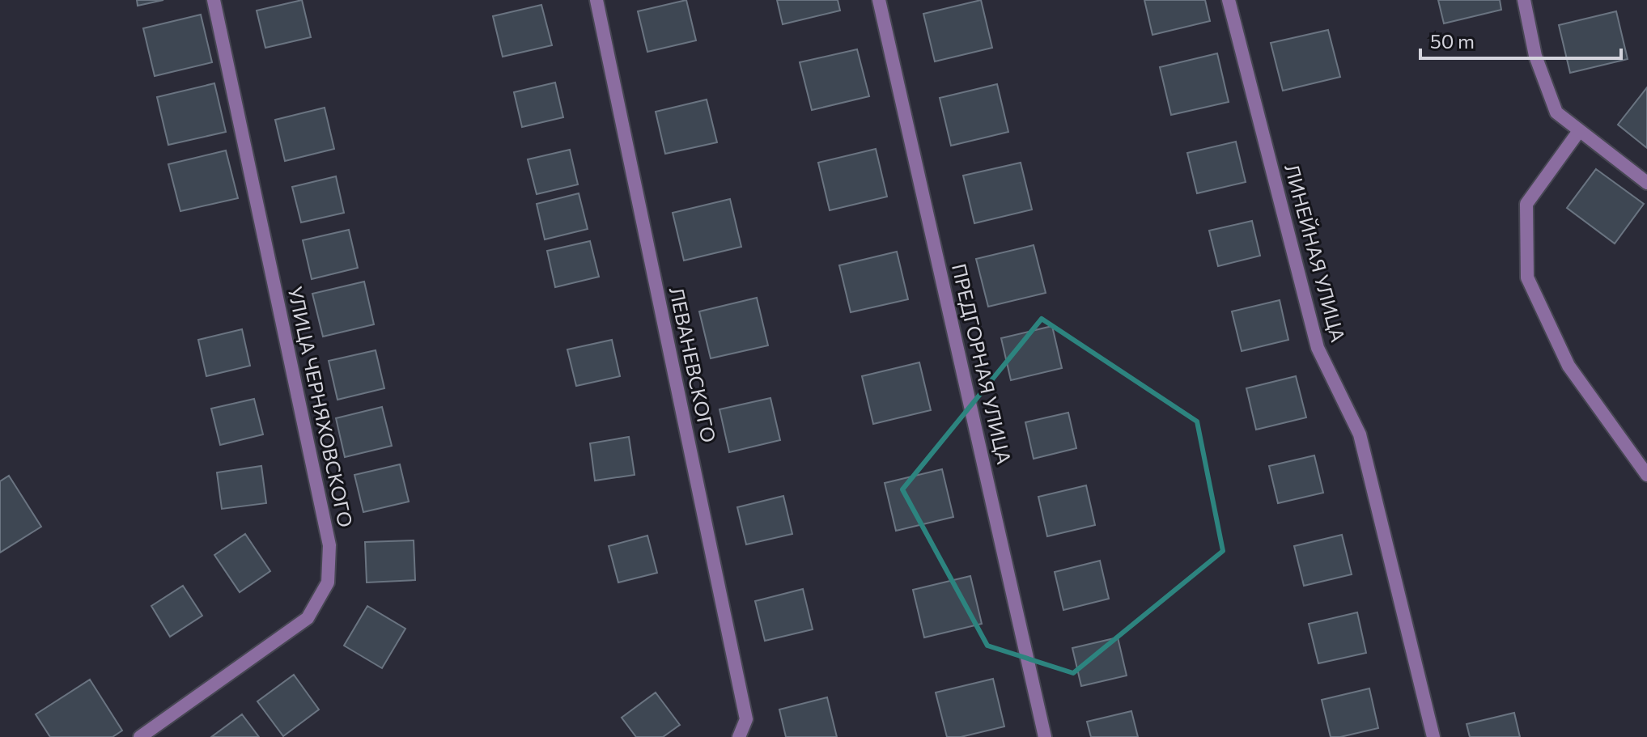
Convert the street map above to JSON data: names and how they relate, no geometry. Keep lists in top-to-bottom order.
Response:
{
  "streets": {
    "street": [
      "ЛИНЕЙНАЯ УЛИЦА",
      "ПРЕДГОРНАЯ УЛИЦА",
      "ЛЕВАНЕВСКОГО",
      "УЛИЦА ЧЕРНЯХОВСКОГО"
    ]
  },
  "scale_bar": "50 m"
}
